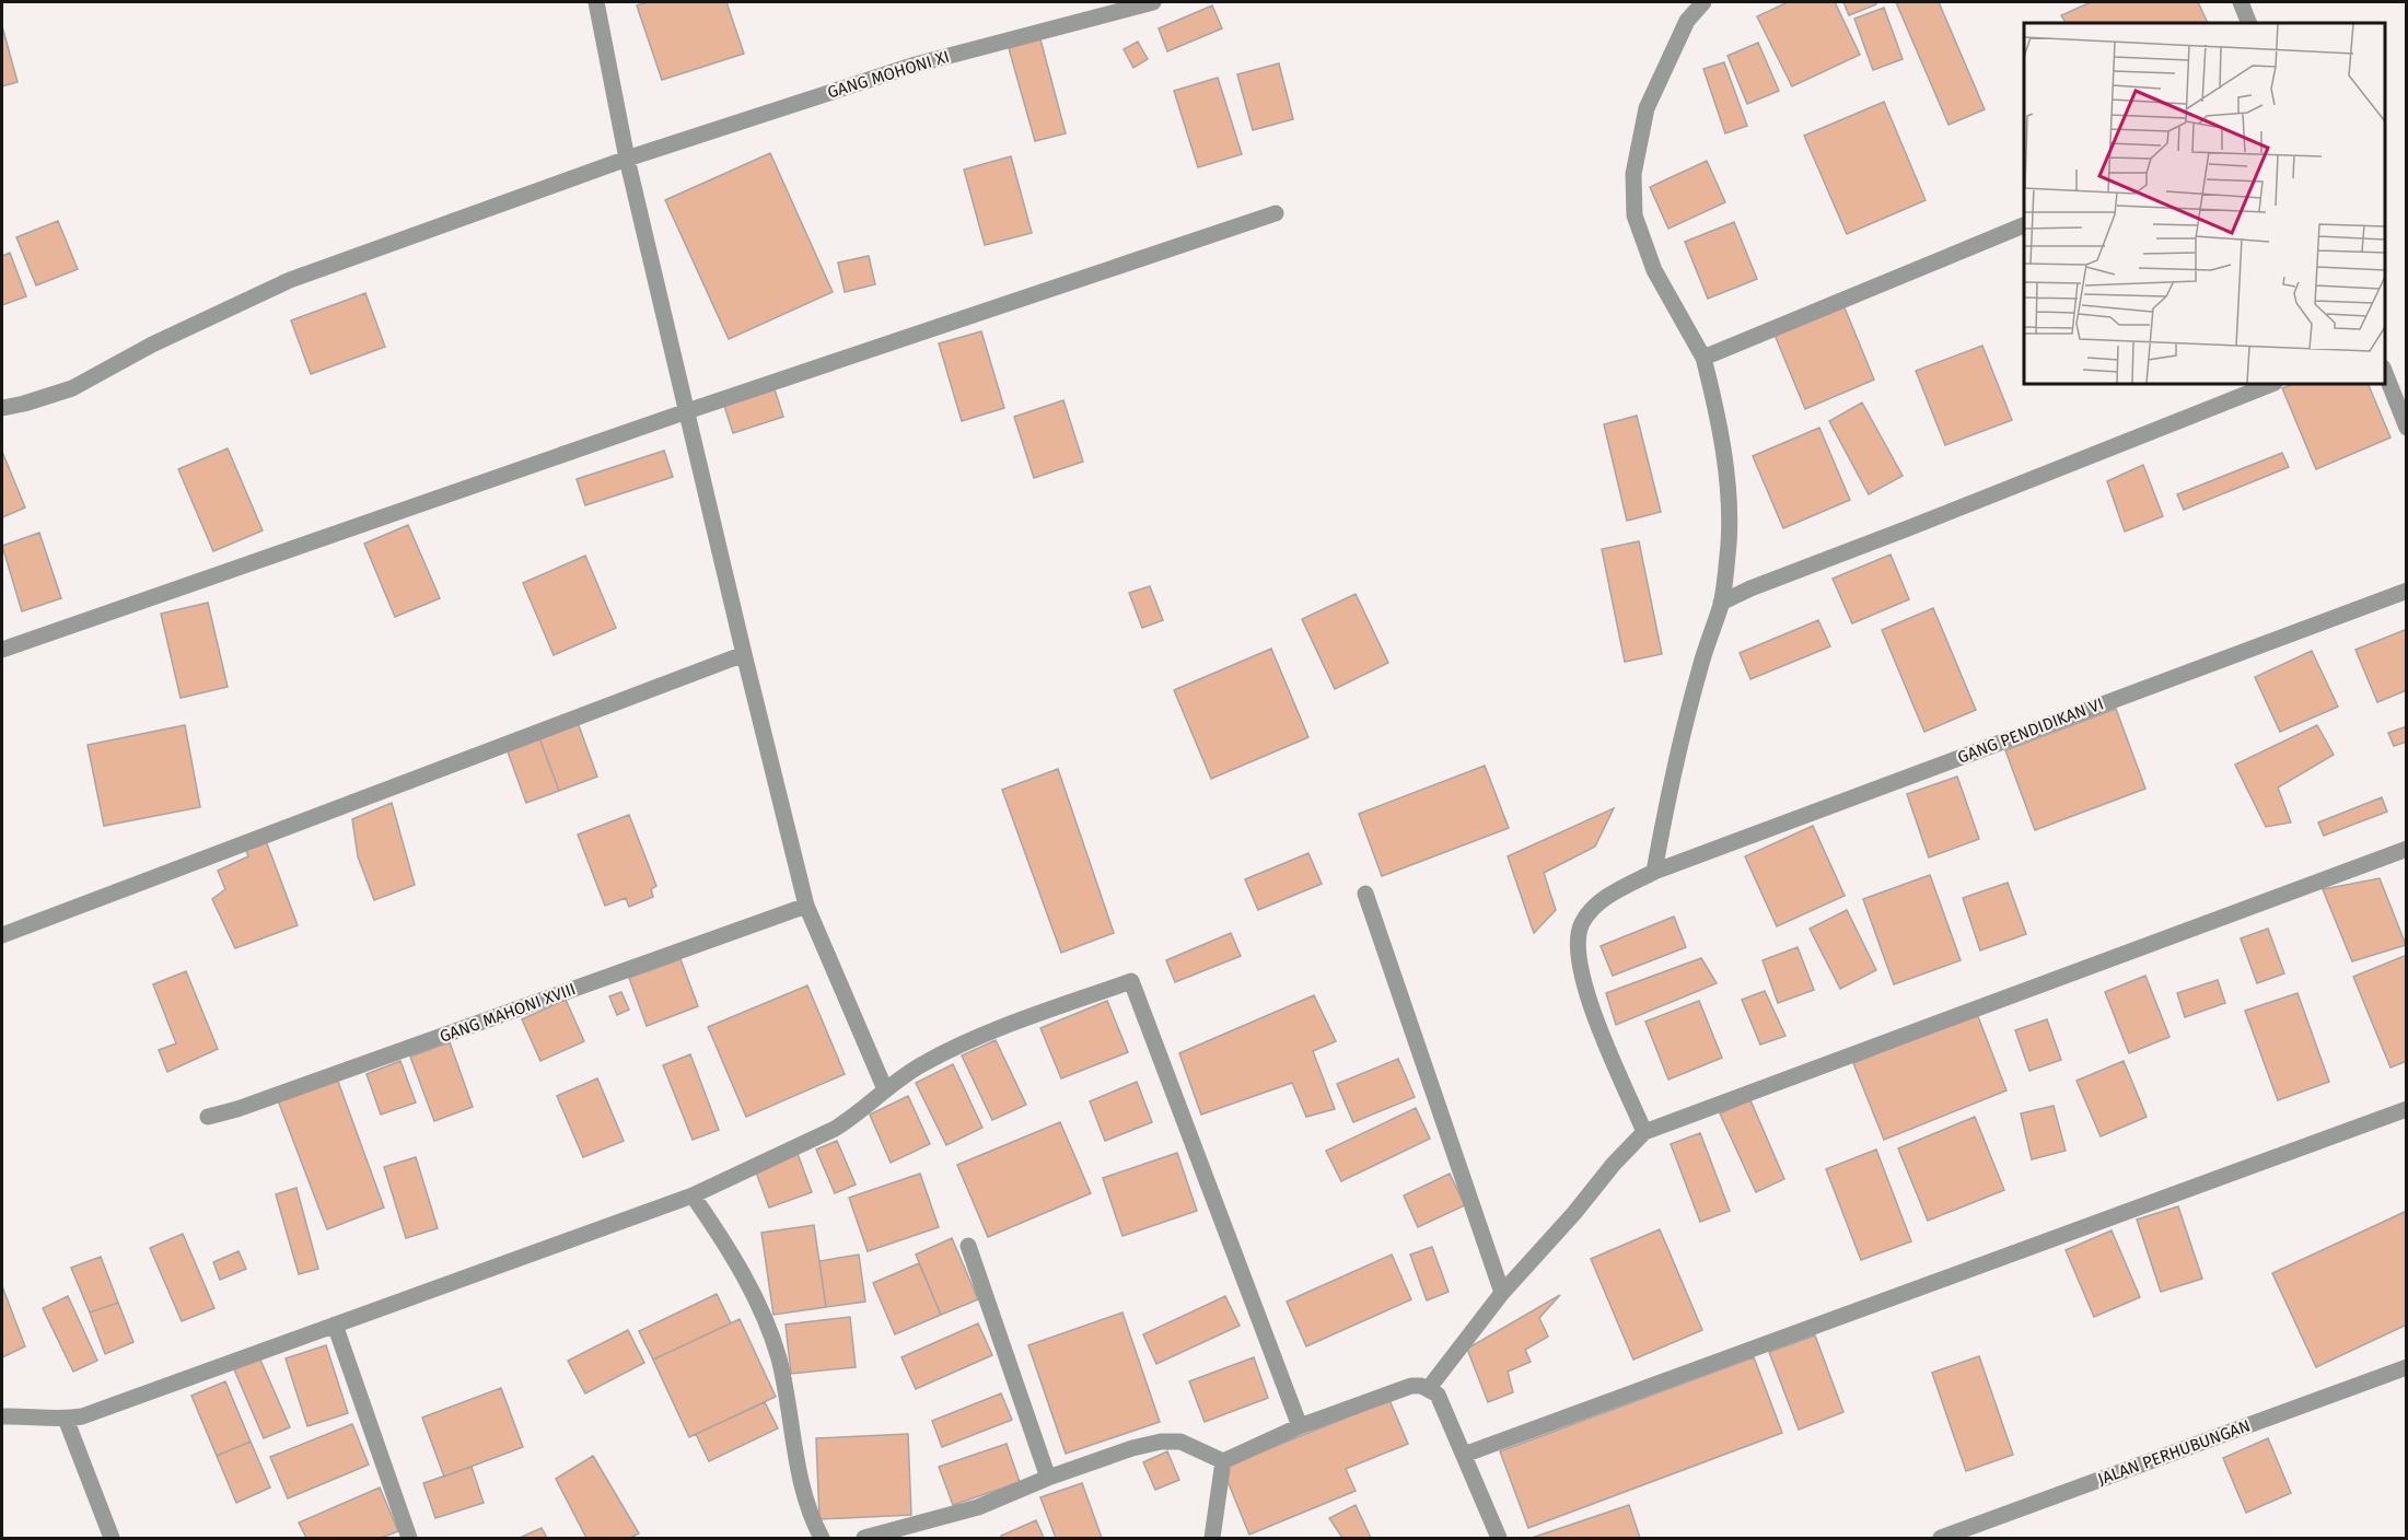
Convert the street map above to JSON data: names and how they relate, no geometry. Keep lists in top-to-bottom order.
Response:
{
  "streets": {
    "street": [
      "GANG MOHONI XI",
      "GANG PENDIDIKAN VI",
      "GANG MAHONI XVIII",
      "JALAN PERHUBUNGAN"
    ]
  }
}
